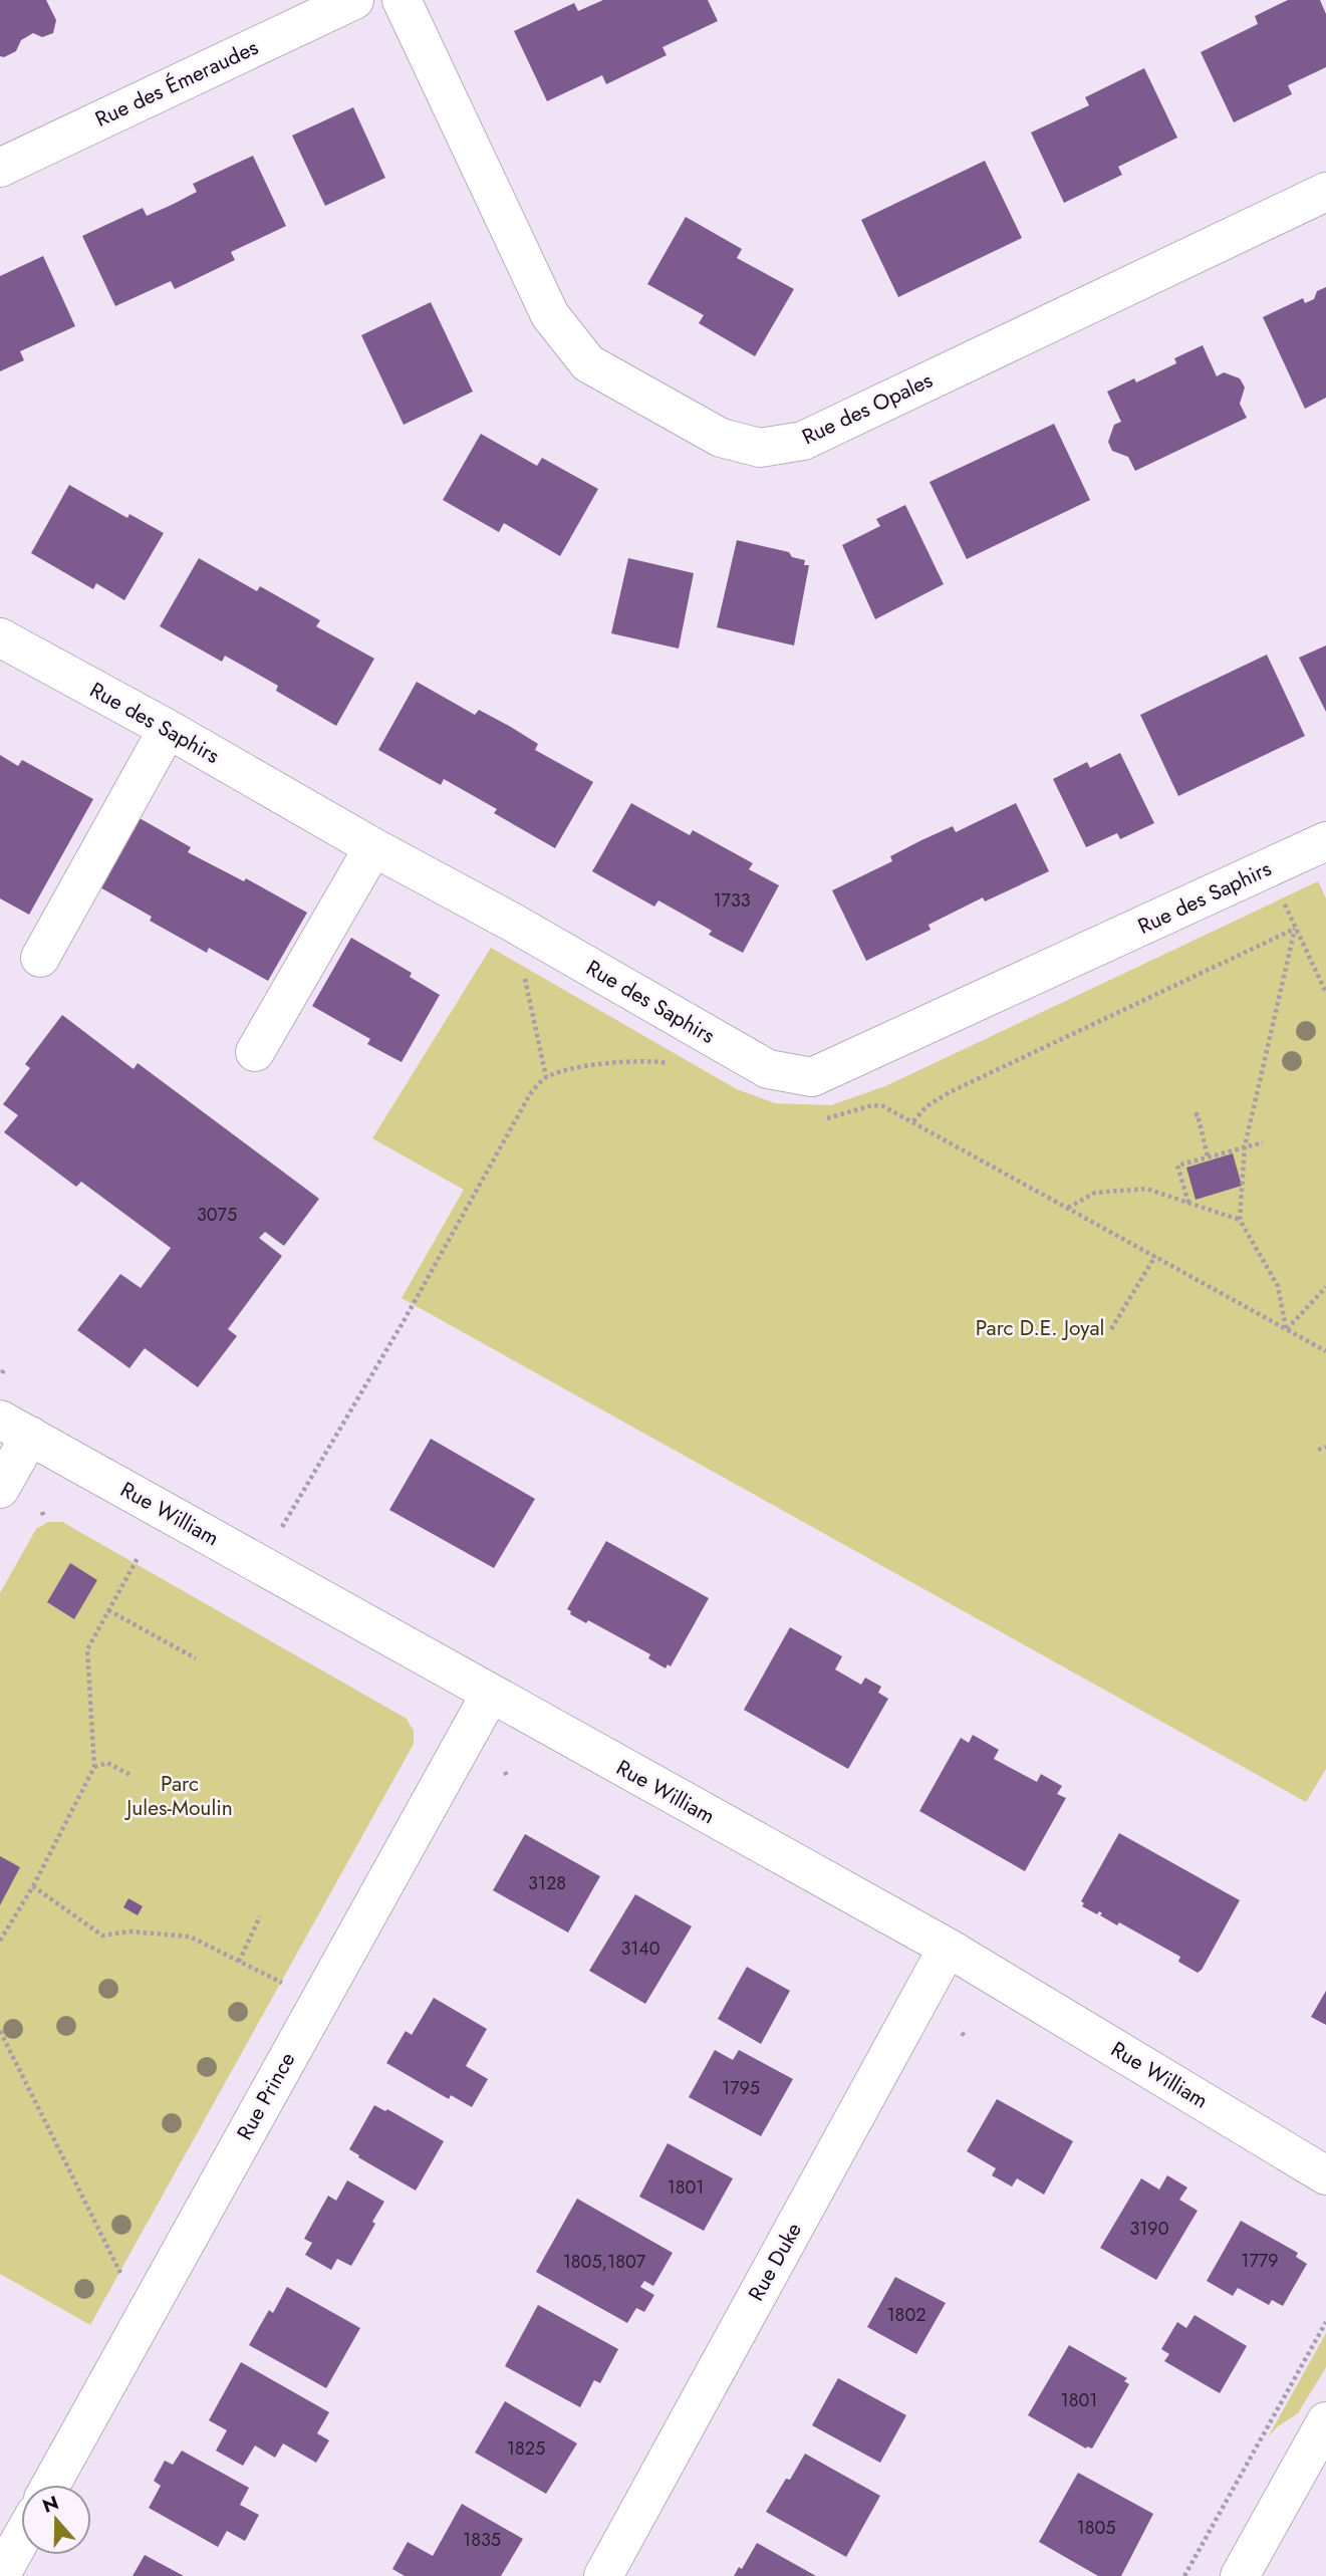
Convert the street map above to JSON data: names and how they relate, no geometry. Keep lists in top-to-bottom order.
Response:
{
  "streets": {
    "street": [
      "Rue des Émeraudes",
      "Rue des Opales",
      "Rue des Saphirs",
      "Rue William",
      "Rue Prince",
      "Rue Duke"
    ]
  },
  "crossings": [
    ["Rue William", "Rue Prince"],
    ["Rue William", "Rue Duke"]
  ],
  "parks": ["Parc D.E. Joyal", "Parc Jules-Moulin"],
  "house_numbers": [
    "1733",
    "3075",
    "3128",
    "3140",
    "1795",
    "1801",
    "3190",
    "1779",
    "1805,1807",
    "1802",
    "1801",
    "1825",
    "1805",
    "1835"
  ],
  "north": "top"
}
